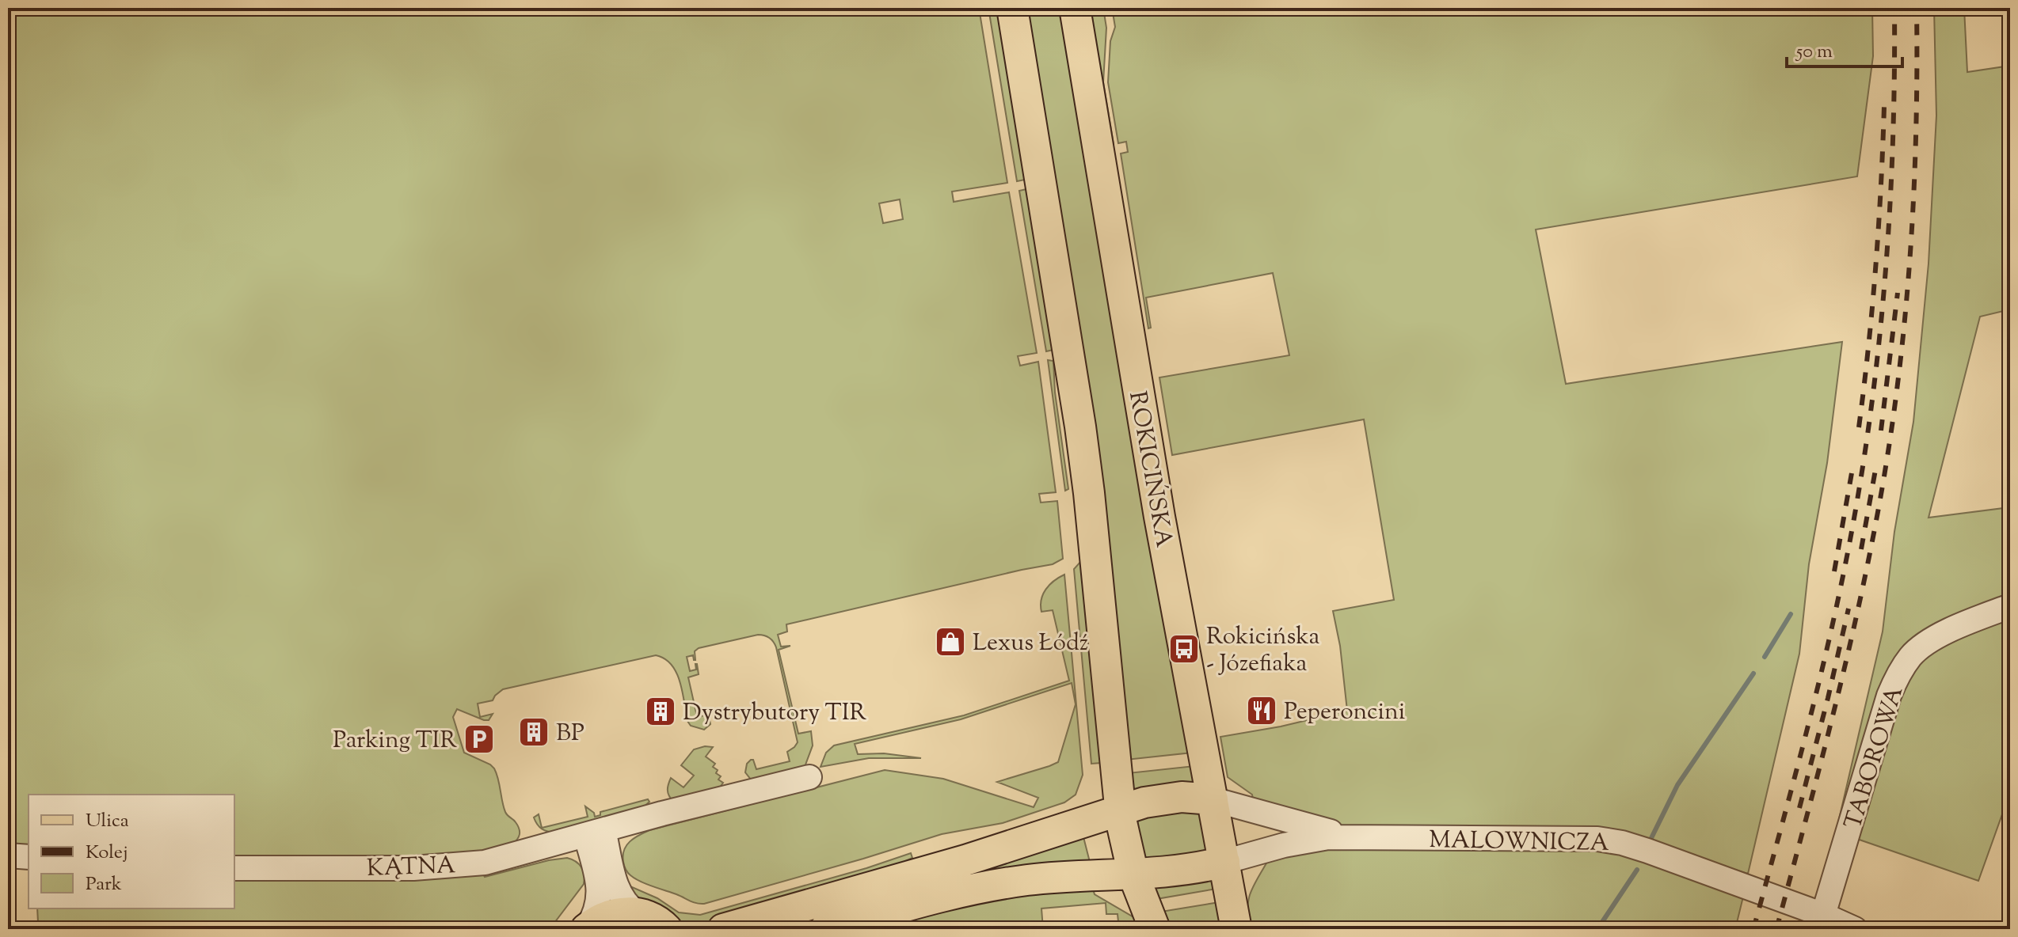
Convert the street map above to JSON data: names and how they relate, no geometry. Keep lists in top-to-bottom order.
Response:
{
  "streets": {
    "main road": ["ROKICIŃSKA"],
    "street": ["TABOROWA", "MALOWNICZA", "KĄTNA"]
  },
  "crossings": [
    ["ROKICIŃSKA", "MALOWNICZA"],
    ["TABOROWA", "MALOWNICZA"]
  ],
  "places": {
    "shop": ["Lexus Łódź"],
    "bus stop": ["Rokicińska - Józefiaka"],
    "restaurant": ["Peperoncini"],
    "building": ["Dystrybutory TIR", "BP"],
    "parking": ["Parking TIR"]
  },
  "legend": ["Ulica", "Kolej", "Park"],
  "scale_bar": "50 m"
}
